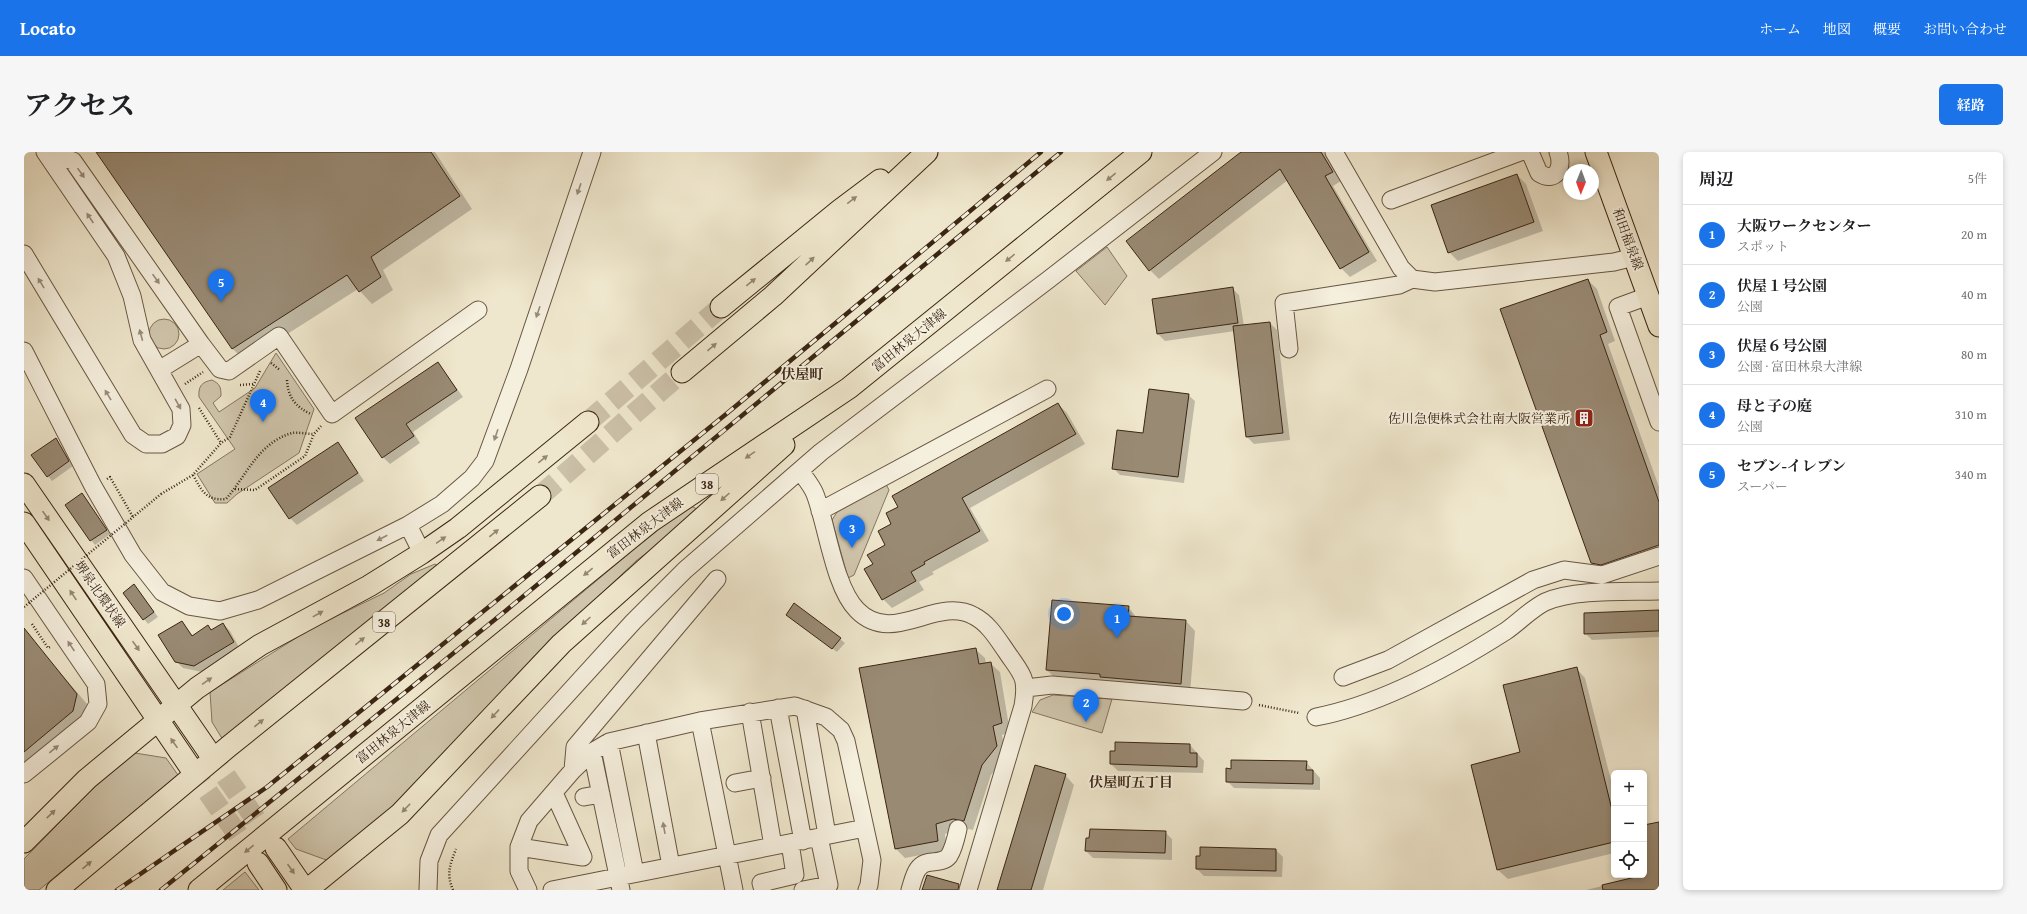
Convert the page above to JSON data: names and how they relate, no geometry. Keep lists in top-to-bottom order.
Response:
{
  "streets": {
    "main road": [
      "和田福泉線",
      "富田林泉大津線",
      "38",
      "堺泉北環状線"
    ]
  },
  "districts": ["伏屋町", "伏屋町五丁目"],
  "places": {
    "building": ["佐川急便株式会社南大阪営業所"]
  },
  "north": "bottom",
  "page": {
    "header": "Locato",
    "nav": [
      "ホーム",
      "地図",
      "概要",
      "お問い合わせ"
    ],
    "title": "アクセス",
    "buttons": "経路",
    "heading": ["周辺", "5件"],
    "list": [
      {
        "mark": "1",
        "name": "大阪ワークセンター",
        "note": "スポット",
        "value": "20 m"
      },
      {
        "mark": "2",
        "name": "伏屋１号公園",
        "note": "公園",
        "value": "40 m"
      },
      {
        "mark": "3",
        "name": "伏屋６号公園",
        "note": "公園 · 富田林泉大津線",
        "value": "80 m"
      },
      {
        "mark": "4",
        "name": "母と子の庭",
        "note": "公園",
        "value": "310 m"
      },
      {
        "mark": "5",
        "name": "セブン-イレブン",
        "note": "スーパー",
        "value": "340 m"
      }
    ],
    "pins": [
      "5",
      "4",
      "3",
      "1",
      "2"
    ],
    "map_buttons": ["+", "−"]
  }
}
